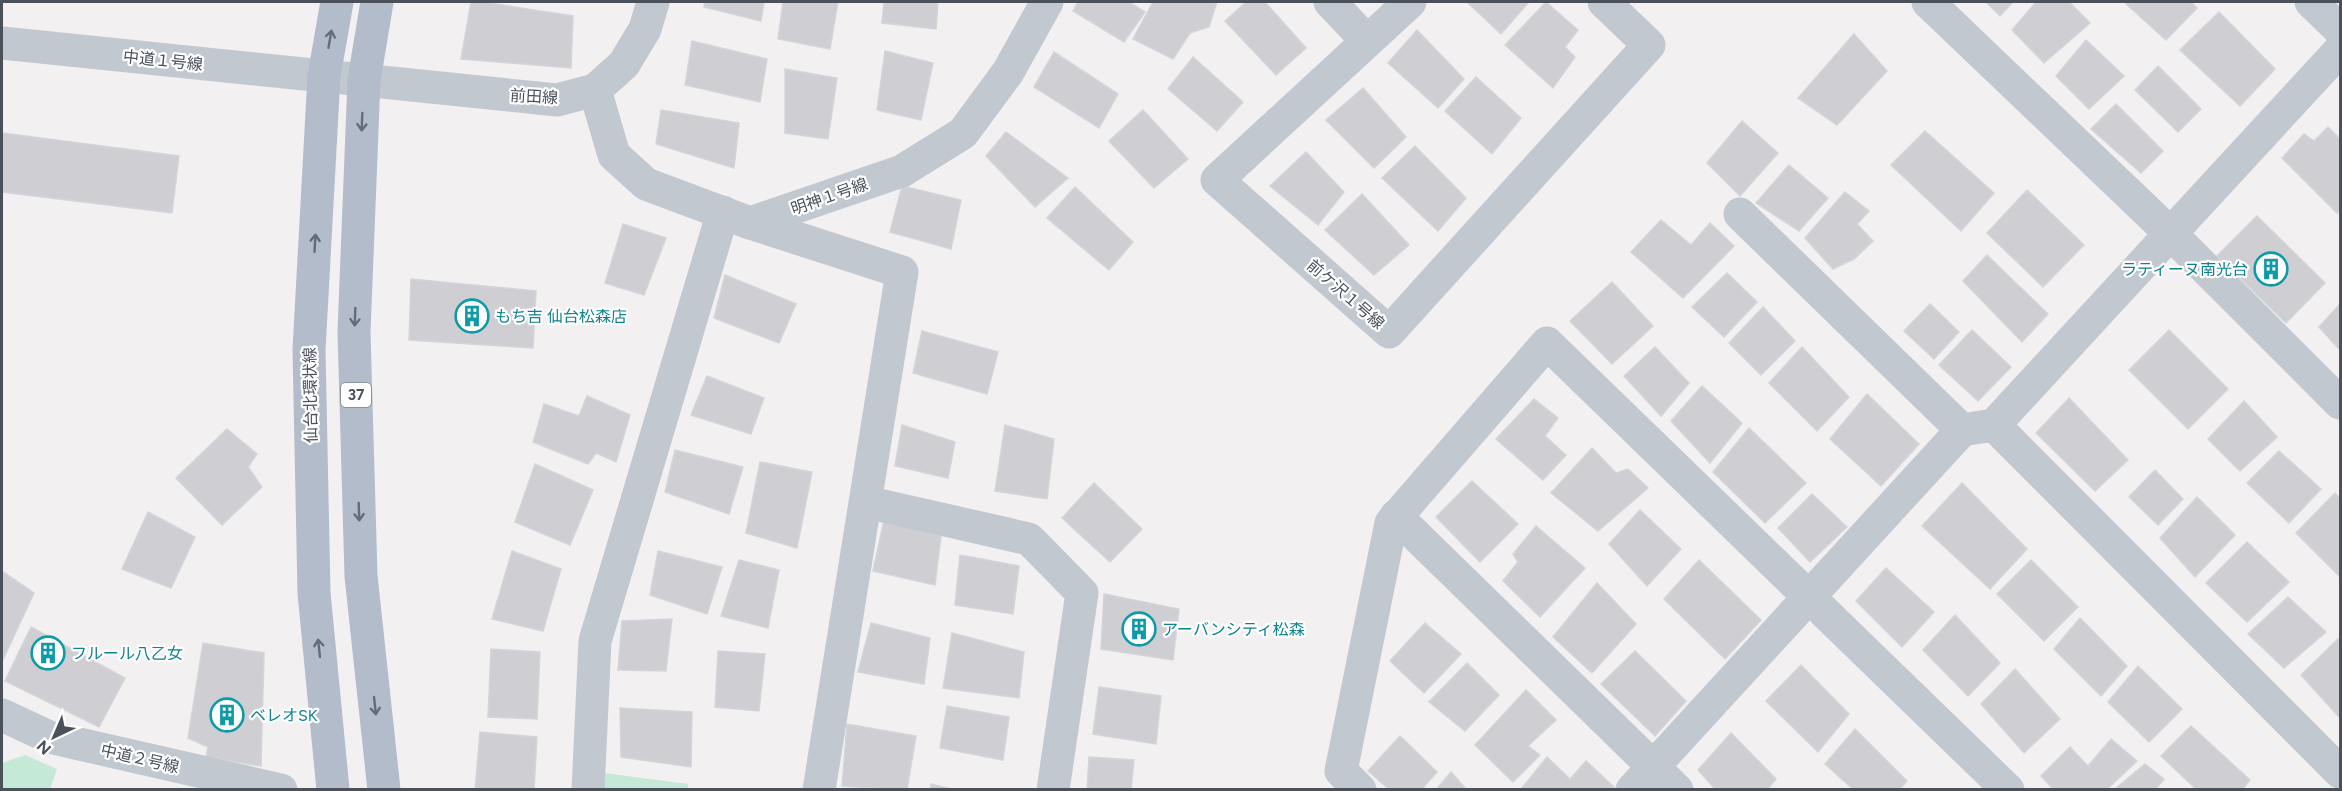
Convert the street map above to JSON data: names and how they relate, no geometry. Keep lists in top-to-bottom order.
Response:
{
  "streets": {
    "main road": ["仙台北環状線", "37"],
    "street": [
      "中道１号線",
      "前田線",
      "明神１号線",
      "前ケ沢１号線",
      "中道２号線"
    ]
  },
  "crossings": [
    ["中道１号線", "前田線"],
    ["中道１号線", "仙台北環状線"],
    ["中道１号線", "37"],
    ["前田線", "37"]
  ],
  "places": {
    "building": [
      "ラティーヌ南光台",
      "もち吉 仙台松森店",
      "アーバンシティ松森",
      "フルール八乙女",
      "ベレオSK"
    ]
  },
  "north": "bottom left"
}
